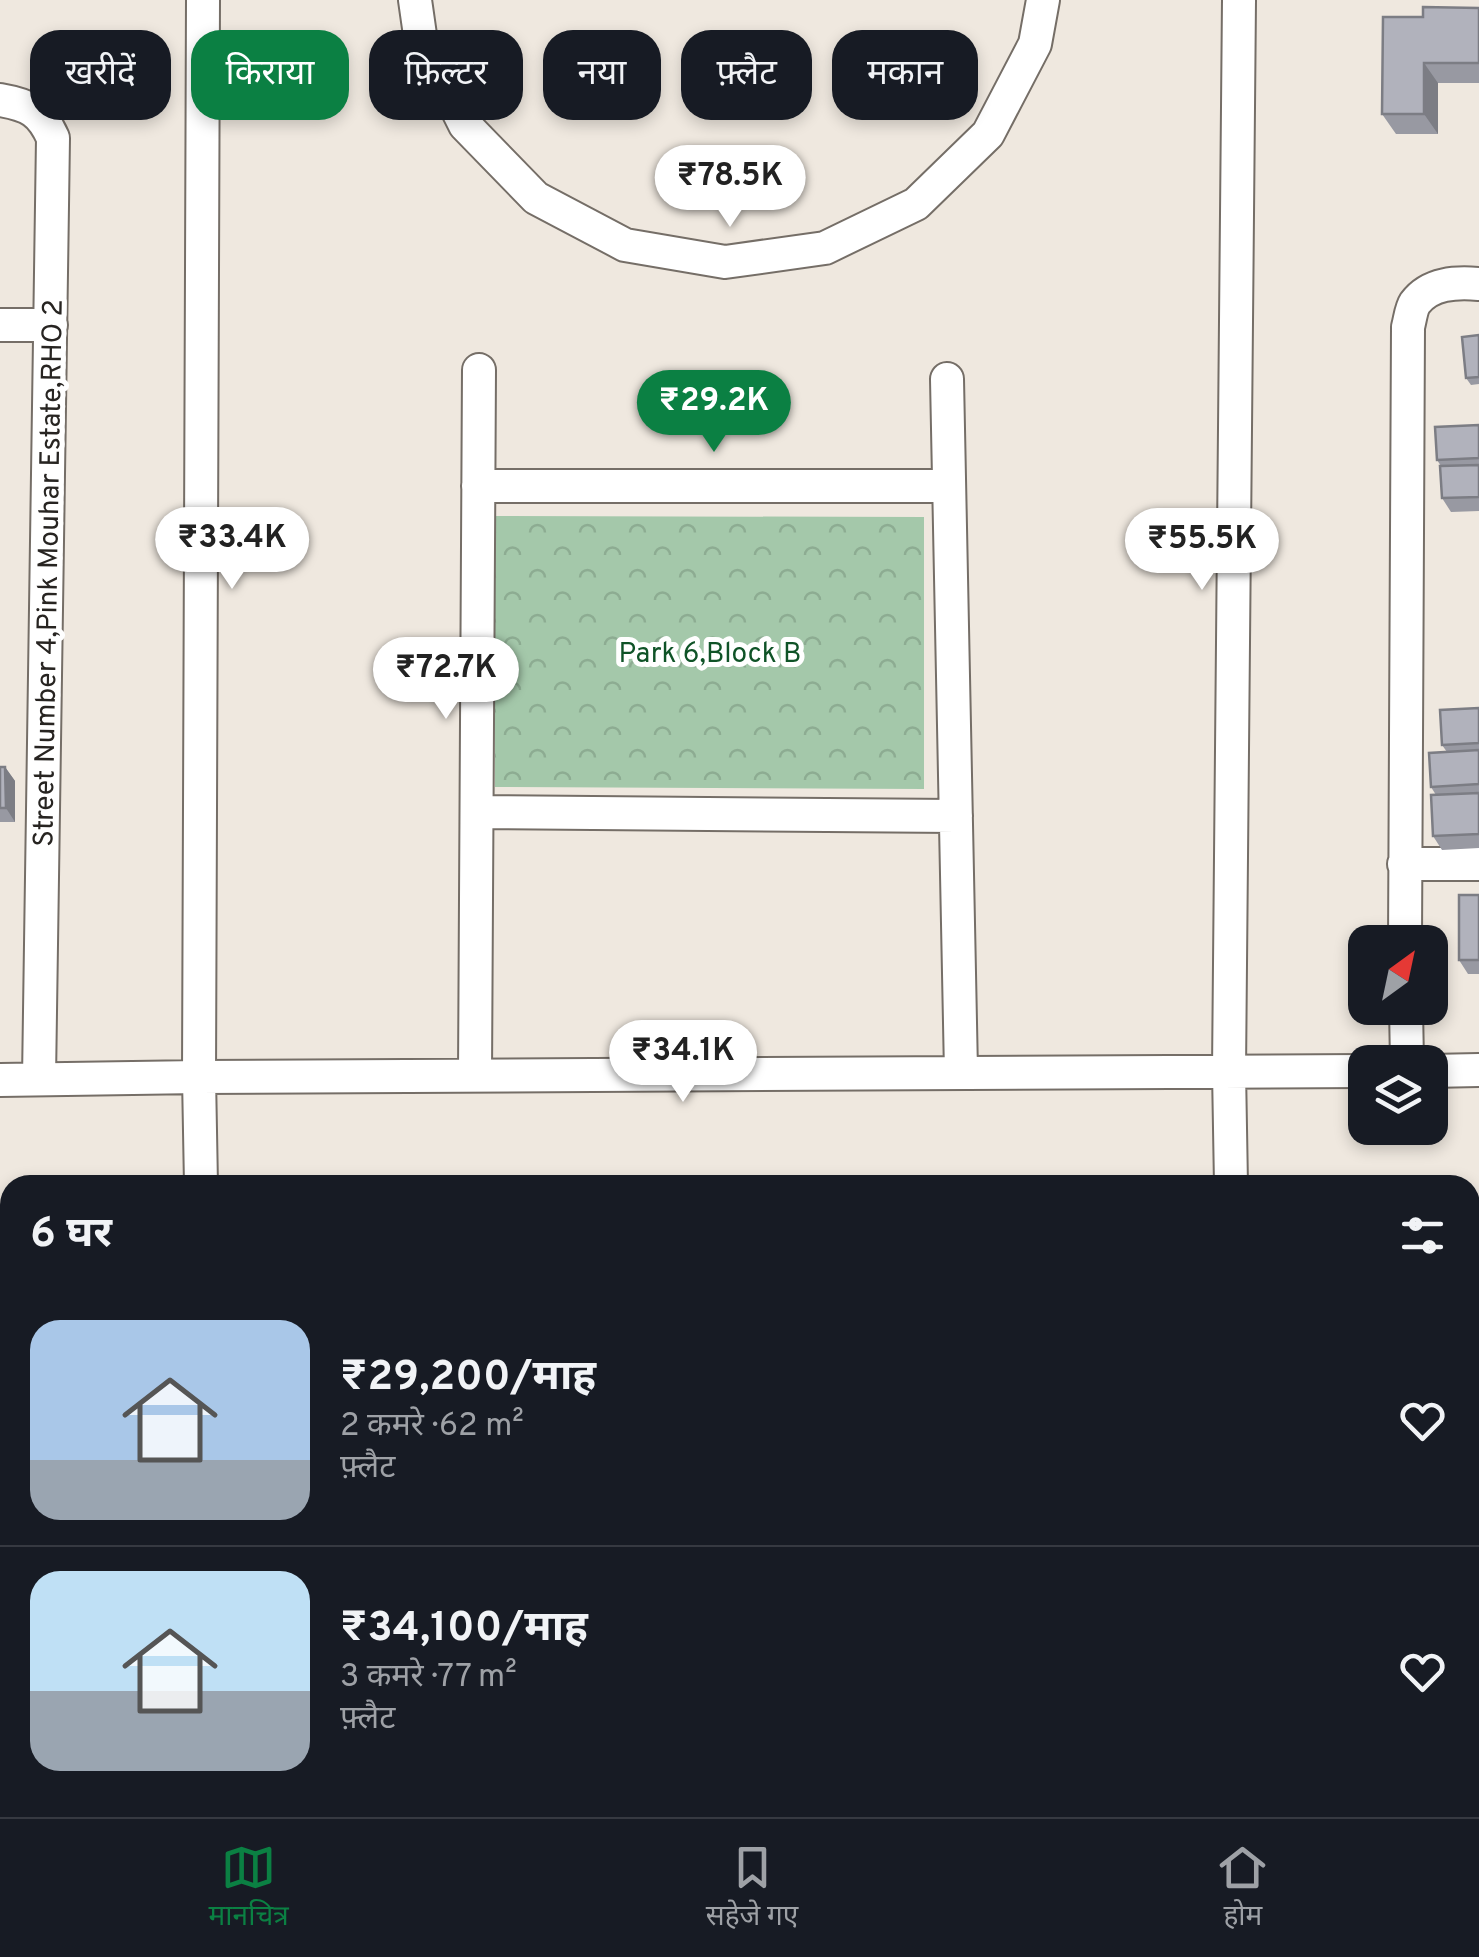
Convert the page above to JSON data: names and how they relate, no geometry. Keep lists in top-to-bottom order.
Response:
{
  "streets": {
    "street": ["Street Number 4,Pink Mouhar Estate,RHO 2"]
  },
  "parks": ["Park 6,Block B"],
  "north": "top right",
  "page": {
    "chip": [
      "खरीदें",
      "किराया",
      "फ़िल्टर",
      "नया",
      "फ़्लैट",
      "मकान"
    ],
    "price": [
      "₹78.5K",
      "₹29.2K",
      "₹33.4K",
      "₹55.5K",
      "₹72.7K",
      "₹34.1K"
    ],
    "heading": "6 घर",
    "list": [
      {
        "name": "₹29,200/माह",
        "note": "2 कमरे · 62 m² · फ़्लैट"
      },
      {
        "name": "₹34,100/माह",
        "note": "3 कमरे · 77 m² · फ़्लैट"
      }
    ],
    "tabs": ["मानचित्र", "सहेजे गए", "होम"]
  }
}
